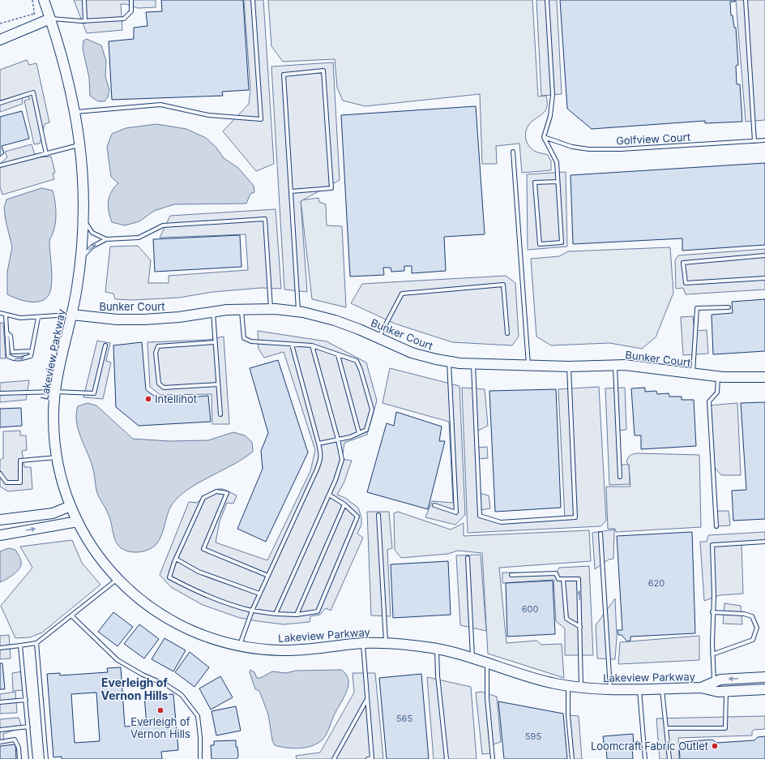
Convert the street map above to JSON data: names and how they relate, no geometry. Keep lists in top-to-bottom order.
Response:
{
  "streets": {
    "street": ["Bunker Court", "Lakeview Parkway"],
    "lane": ["Golfview Court"]
  },
  "crossings": [
    ["Bunker Court", "Lakeview Parkway"]
  ],
  "districts": ["Everleigh of Vernon Hills"],
  "places": ["Intellihot", "Everleigh of Vernon Hills", "Loomcraft Fabric Outlet"],
  "house_numbers": [
    "620",
    "600",
    "565",
    "595"
  ]
}
